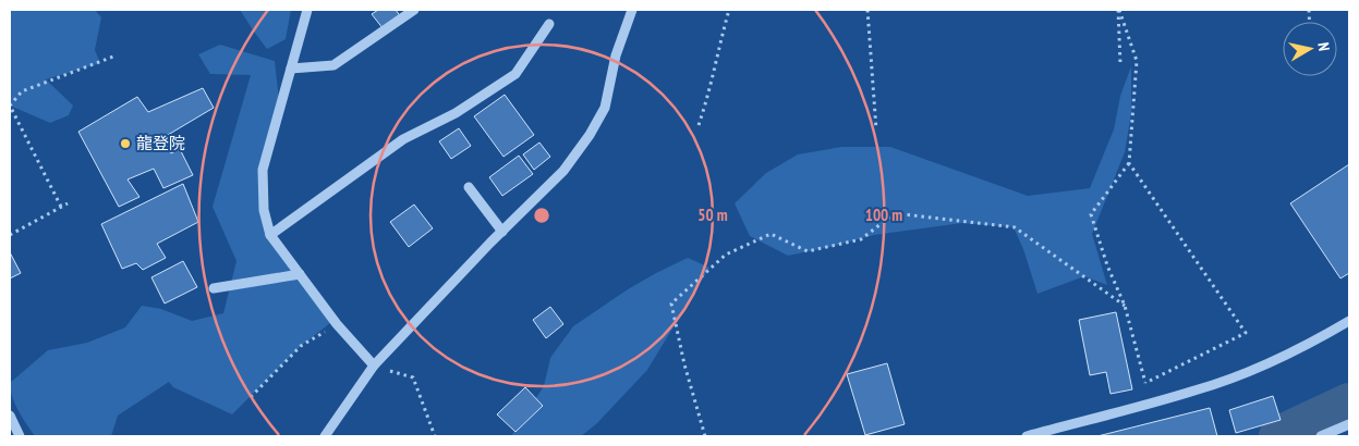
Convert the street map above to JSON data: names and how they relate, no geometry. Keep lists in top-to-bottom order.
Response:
{
  "places": ["龍登院"],
  "north": "right",
  "rings": ["50 m", "100 m"]
}
